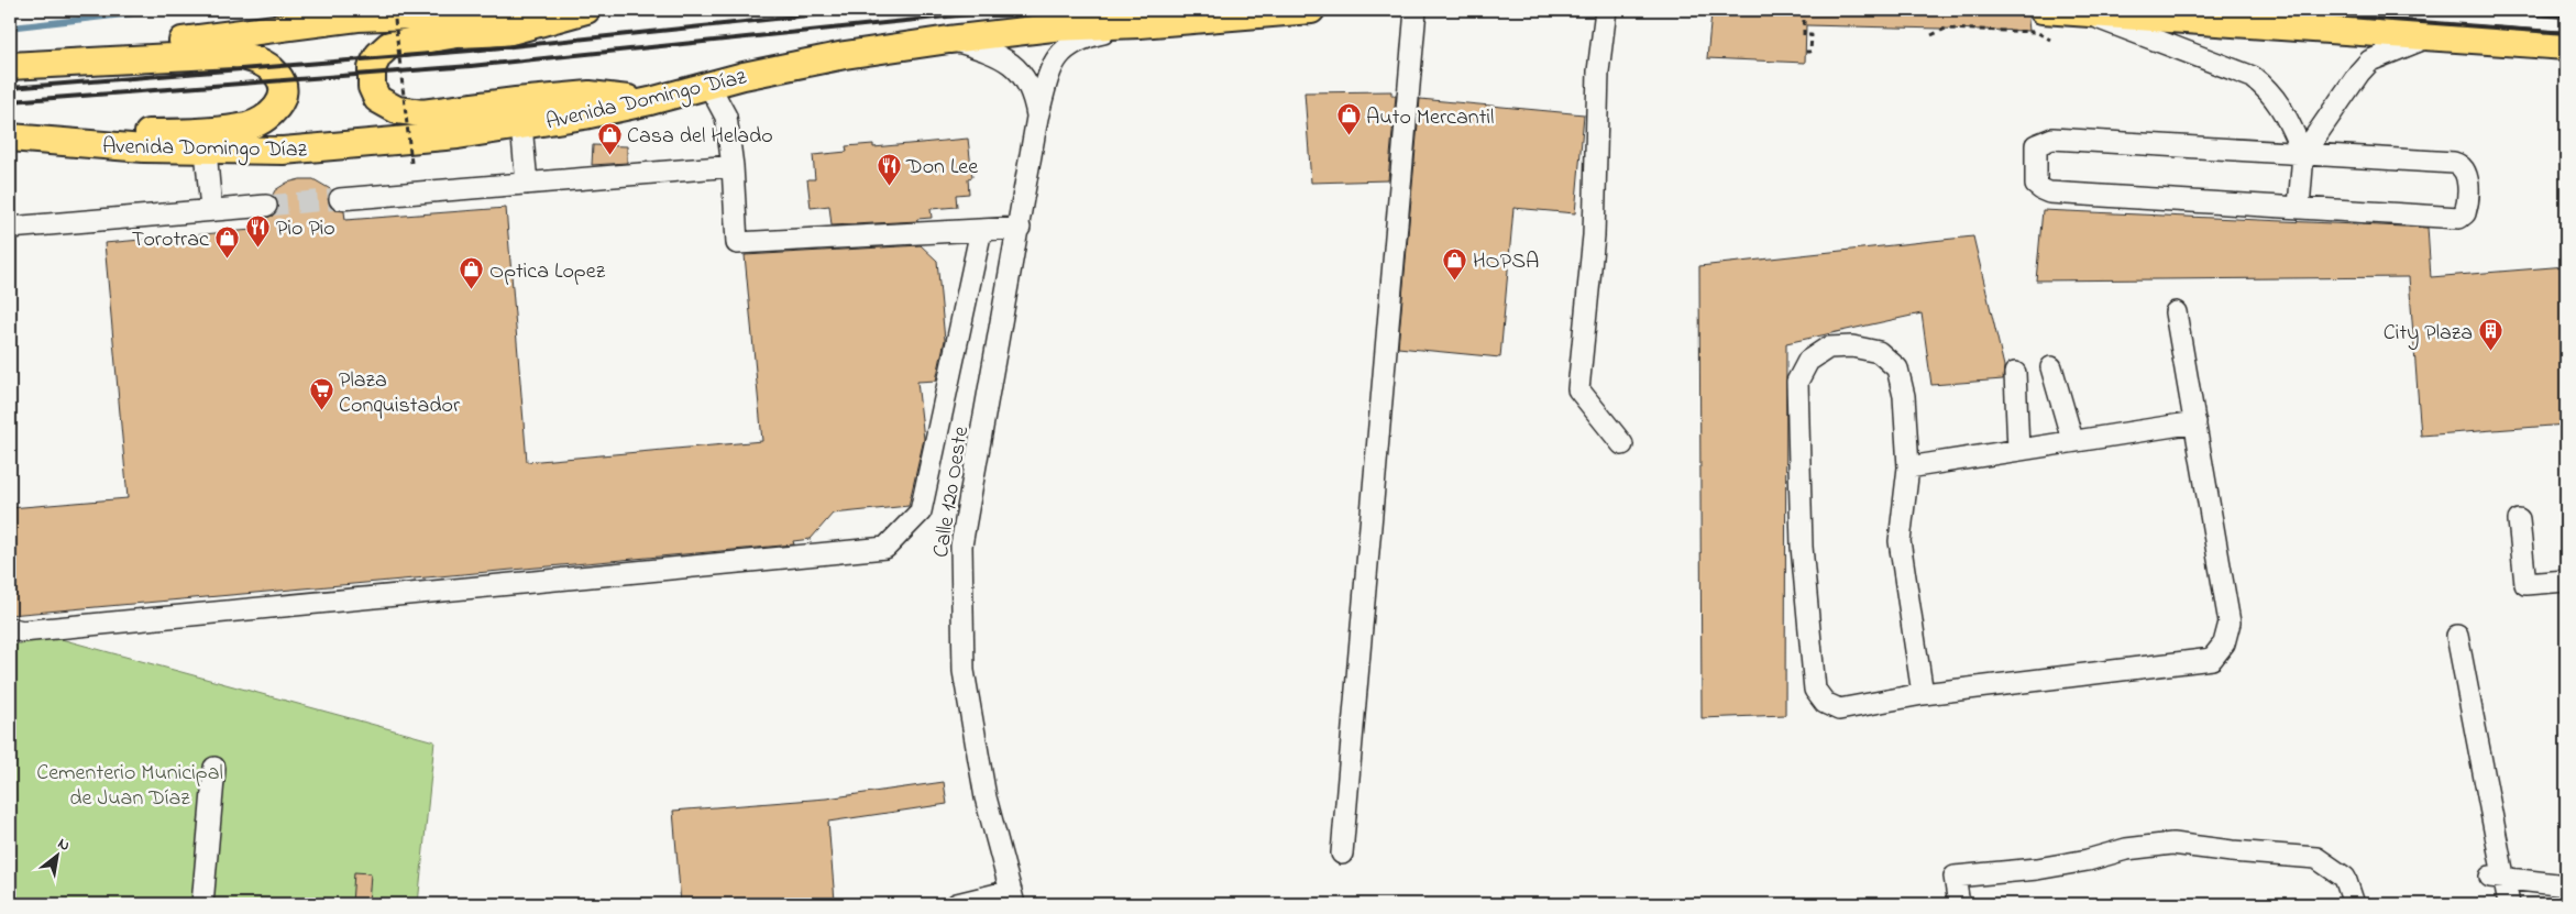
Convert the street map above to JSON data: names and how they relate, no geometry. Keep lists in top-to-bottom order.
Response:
{
  "streets": {
    "main road": ["Avenida Domingo Díaz"],
    "street": ["Calle 120 Oeste"]
  },
  "crossings": [
    ["Avenida Domingo Díaz", "Calle 120 Oeste"]
  ],
  "parks": ["Cementerio Municipal de Juan Díaz"],
  "places": {
    "shop": [
      "Auto Mercantil",
      "Casa del Helado",
      "Torotrac",
      "HOPSA",
      "Optica Lopez"
    ],
    "restaurant": ["Don Lee", "Pio Pio"],
    "building": ["City Plaza"],
    "supermarket": ["Plaza Conquistador"]
  },
  "north": "top right"
}
